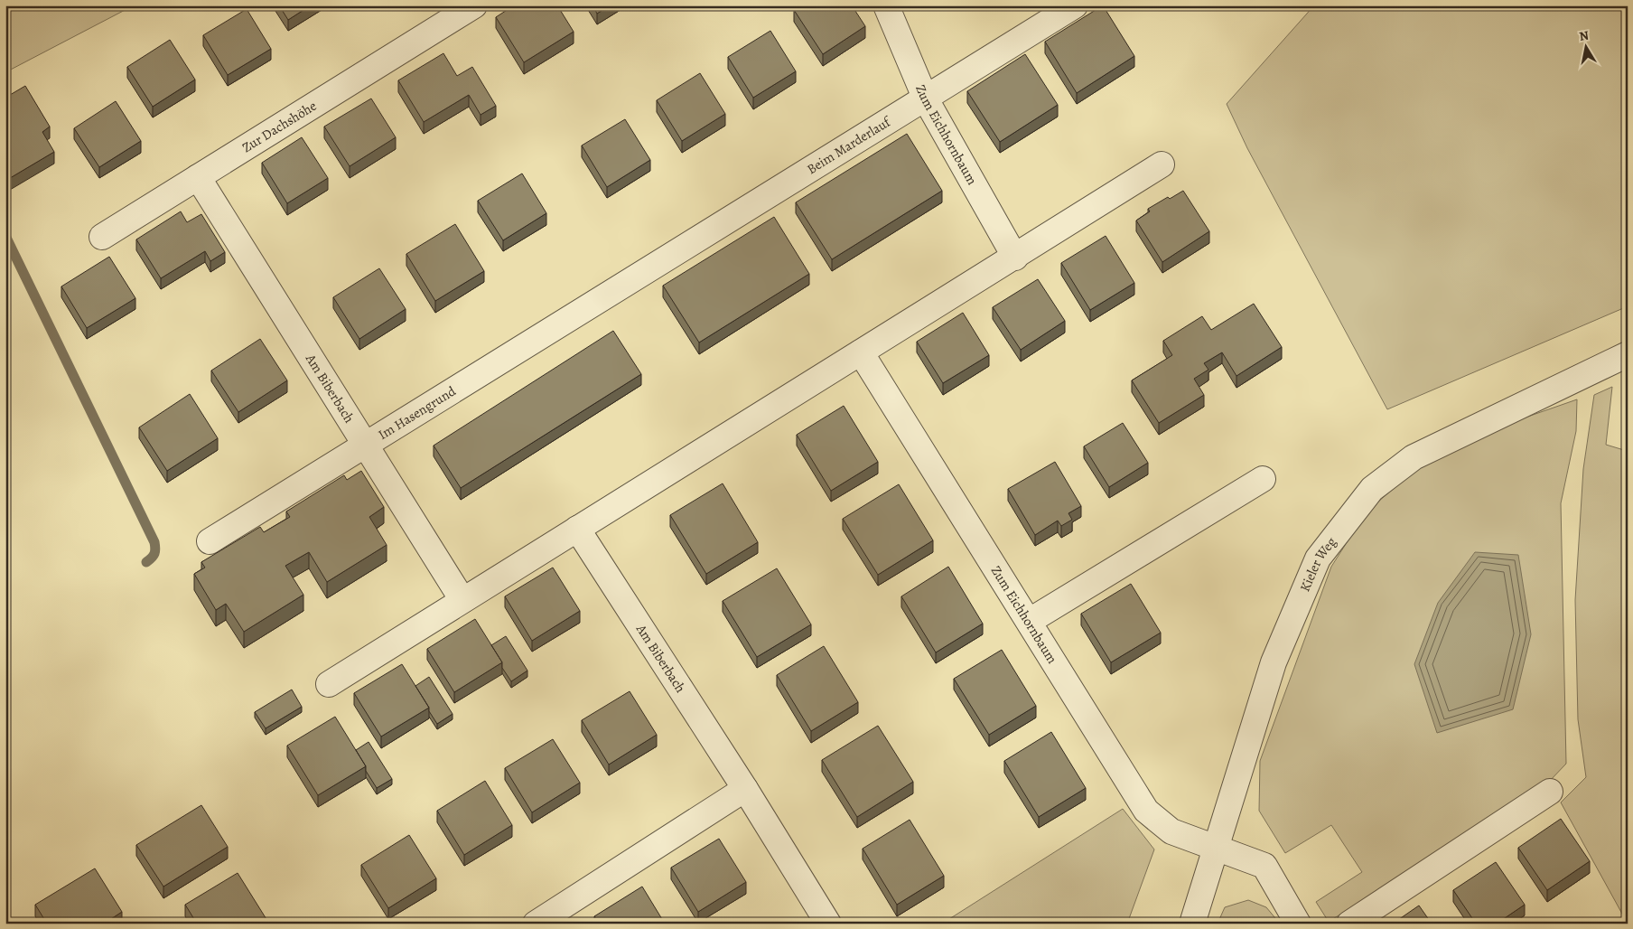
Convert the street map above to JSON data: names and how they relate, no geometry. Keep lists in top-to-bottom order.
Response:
{
  "streets": {
    "street": [
      "Zur Dachshöhe",
      "Zum Eichhornbaum",
      "Beim Marderlauf",
      "Am Biberbach",
      "Im Hasengrund",
      "Kieler Weg"
    ]
  },
  "crossings": [
    ["Zur Dachshöhe", "Am Biberbach"],
    ["Zum Eichhornbaum", "Beim Marderlauf"],
    ["Zum Eichhornbaum", "Kieler Weg"],
    ["Beim Marderlauf", "Im Hasengrund"],
    ["Am Biberbach", "Im Hasengrund"]
  ],
  "north": "top"
}
